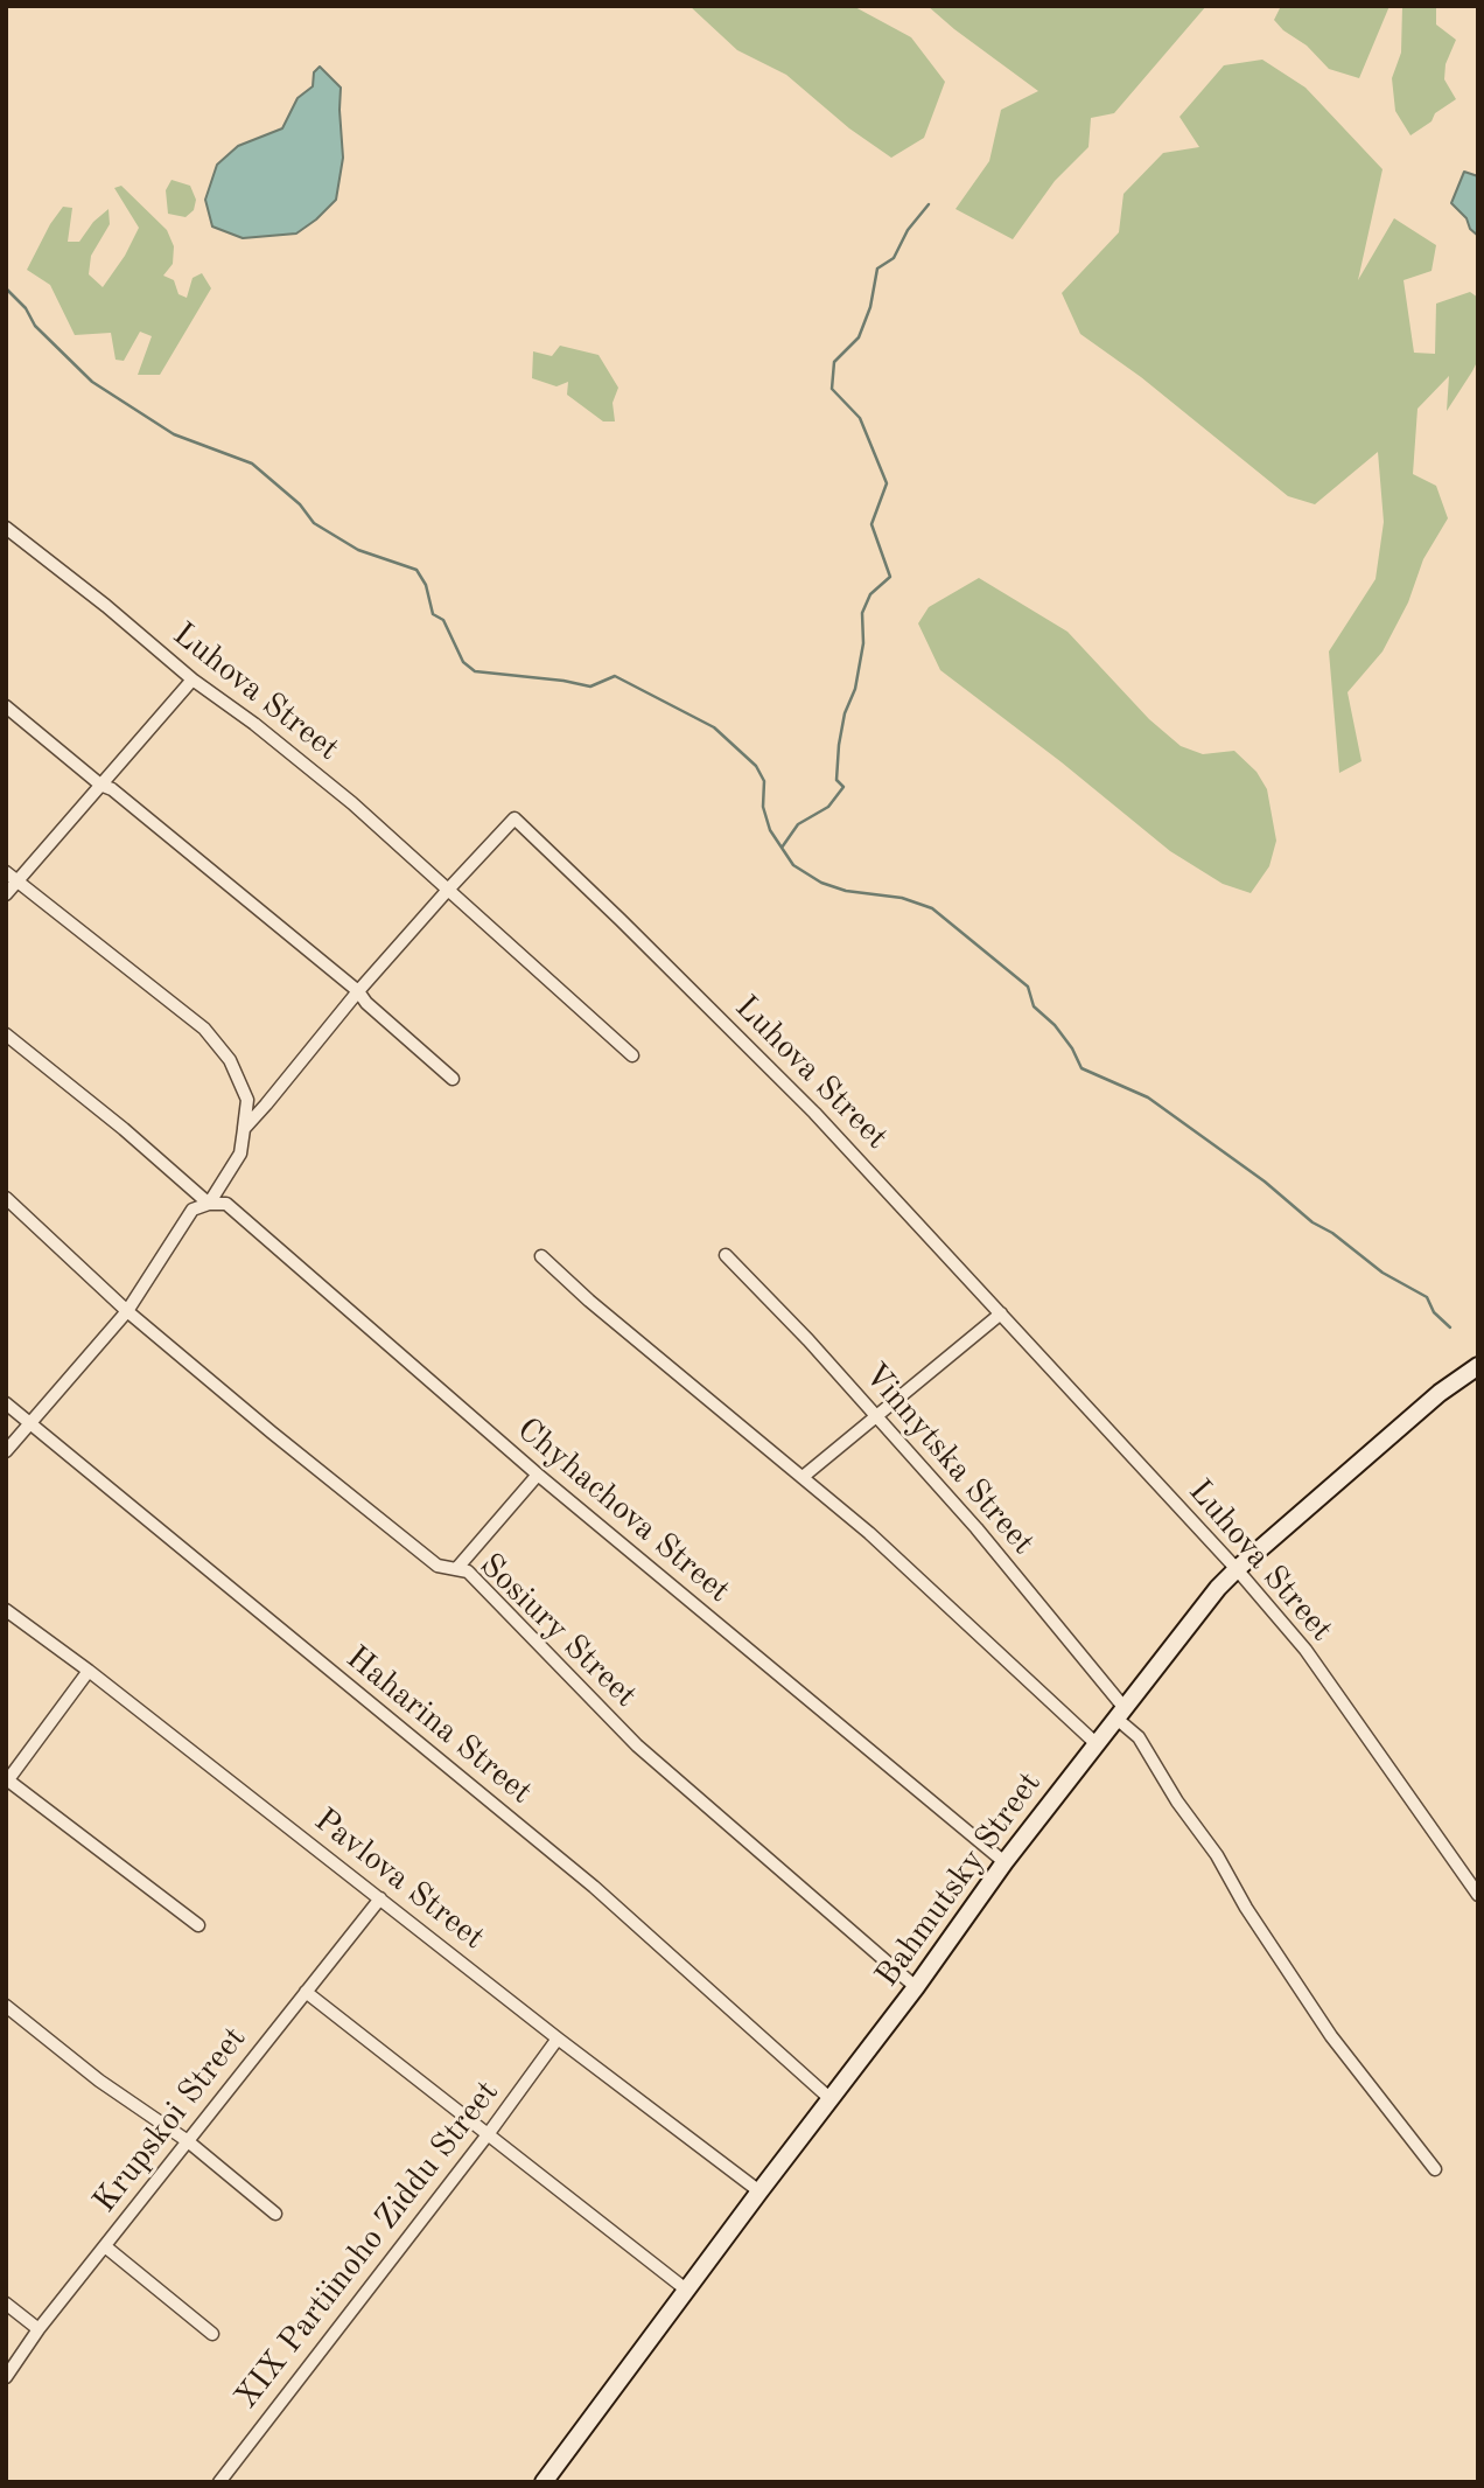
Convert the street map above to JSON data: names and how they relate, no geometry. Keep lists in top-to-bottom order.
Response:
{
  "streets": {
    "main road": ["Bahmutsky Street"],
    "street": [
      "Luhova Street",
      "Vinnytska Street",
      "Chyhachova Street",
      "Sosiury Street",
      "Haharina Street",
      "Pavlova Street",
      "Krupskoi Street",
      "XIX Partiinoho Ziddu Street"
    ]
  },
  "crossings": [
    ["Luhova Street", "Bahmutsky Street"],
    ["Vinnytska Street", "Bahmutsky Street"],
    ["Chyhachova Street", "Bahmutsky Street"],
    ["Sosiury Street", "Bahmutsky Street"],
    ["Haharina Street", "Bahmutsky Street"],
    ["Pavlova Street", "Bahmutsky Street"],
    ["Pavlova Street", "Krupskoi Street"],
    ["Pavlova Street", "XIX Partiinoho Ziddu Street"]
  ]
}
